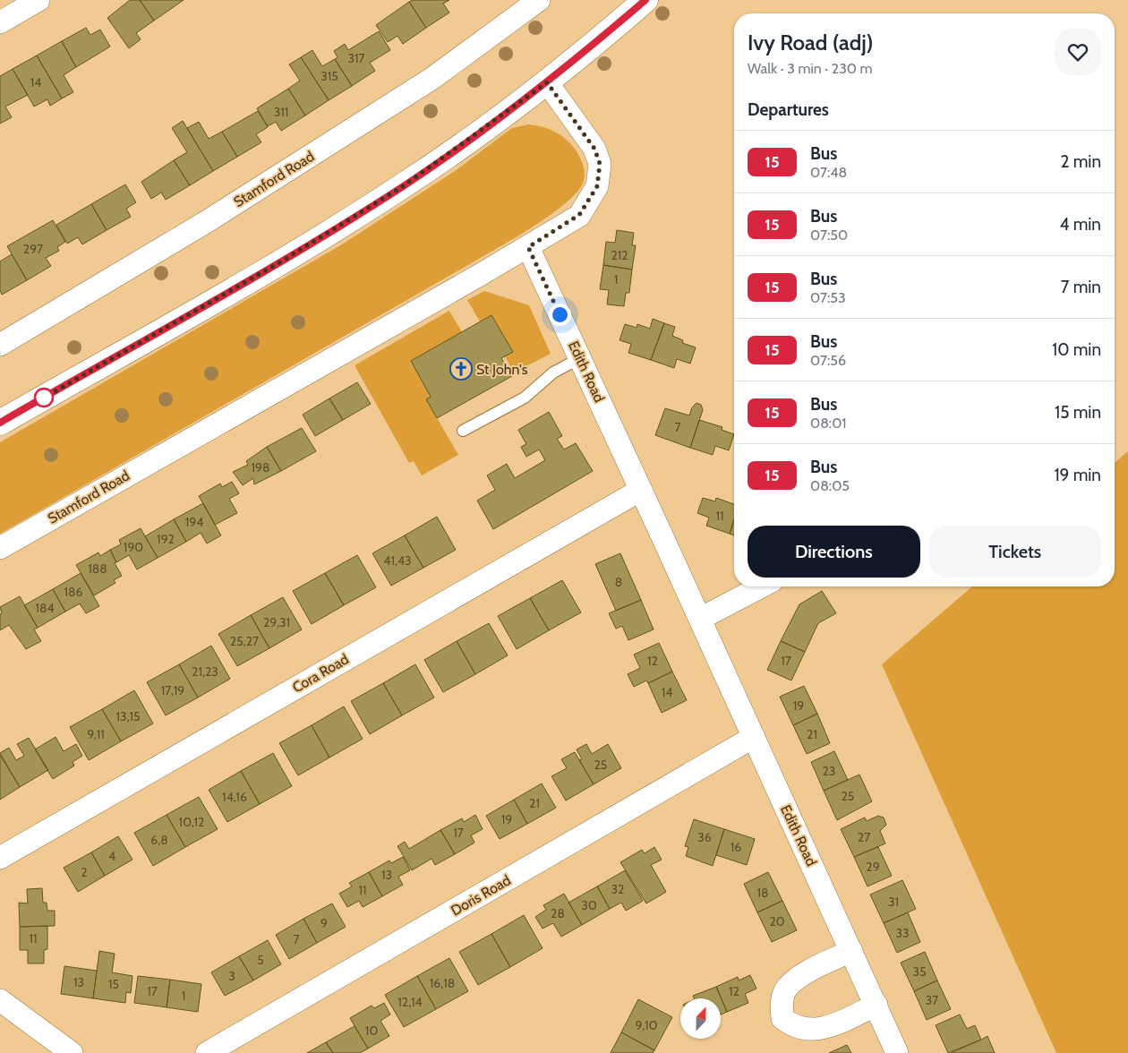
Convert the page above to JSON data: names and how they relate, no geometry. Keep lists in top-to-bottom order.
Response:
{
  "streets": {
    "street": [
      "Stamford Road",
      "Edith Road",
      "Cora Road",
      "Doris Road"
    ]
  },
  "crossings": [
    ["Stamford Road", "Edith Road"],
    ["Edith Road", "Cora Road"],
    ["Edith Road", "Doris Road"]
  ],
  "places": {
    "church": ["St John's"]
  },
  "lines": ["bus line 15"],
  "house_numbers": [
    "317",
    "315",
    "14",
    "311",
    "297",
    "212",
    "1",
    "7",
    "198",
    "11",
    "194",
    "192",
    "190",
    "41,43",
    "188",
    "8",
    "186",
    "184",
    "29,31",
    "25,27",
    "12",
    "17",
    "21,23",
    "17,19",
    "14",
    "19",
    "13,15",
    "9,11",
    "21",
    "25",
    "23",
    "25",
    "14,16",
    "21",
    "19",
    "10,12",
    "17",
    "36",
    "27",
    "6,8",
    "16",
    "4",
    "29",
    "2",
    "13",
    "32",
    "11",
    "18",
    "31",
    "30",
    "28",
    "20",
    "9",
    "33",
    "11",
    "7",
    "5",
    "35",
    "3",
    "13",
    "16,18",
    "15",
    "17",
    "12",
    "1",
    "37",
    "12,14",
    "9,10",
    "10"
  ],
  "north": "top",
  "page": {
    "heading": [
      ["Ivy Road (adj)", "Walk · 3 min · 230 m"],
      "Departures"
    ],
    "list": [
      {
        "mark": "15",
        "name": "Bus",
        "note": "07:48",
        "value": "2 min"
      },
      {
        "mark": "15",
        "name": "Bus",
        "note": "07:50",
        "value": "4 min"
      },
      {
        "mark": "15",
        "name": "Bus",
        "note": "07:53",
        "value": "7 min"
      },
      {
        "mark": "15",
        "name": "Bus",
        "note": "07:56",
        "value": "10 min"
      },
      {
        "mark": "15",
        "name": "Bus",
        "note": "08:01",
        "value": "15 min"
      },
      {
        "mark": "15",
        "name": "Bus",
        "note": "08:05",
        "value": "19 min"
      }
    ],
    "buttons": ["Directions", "Tickets"]
  }
}
